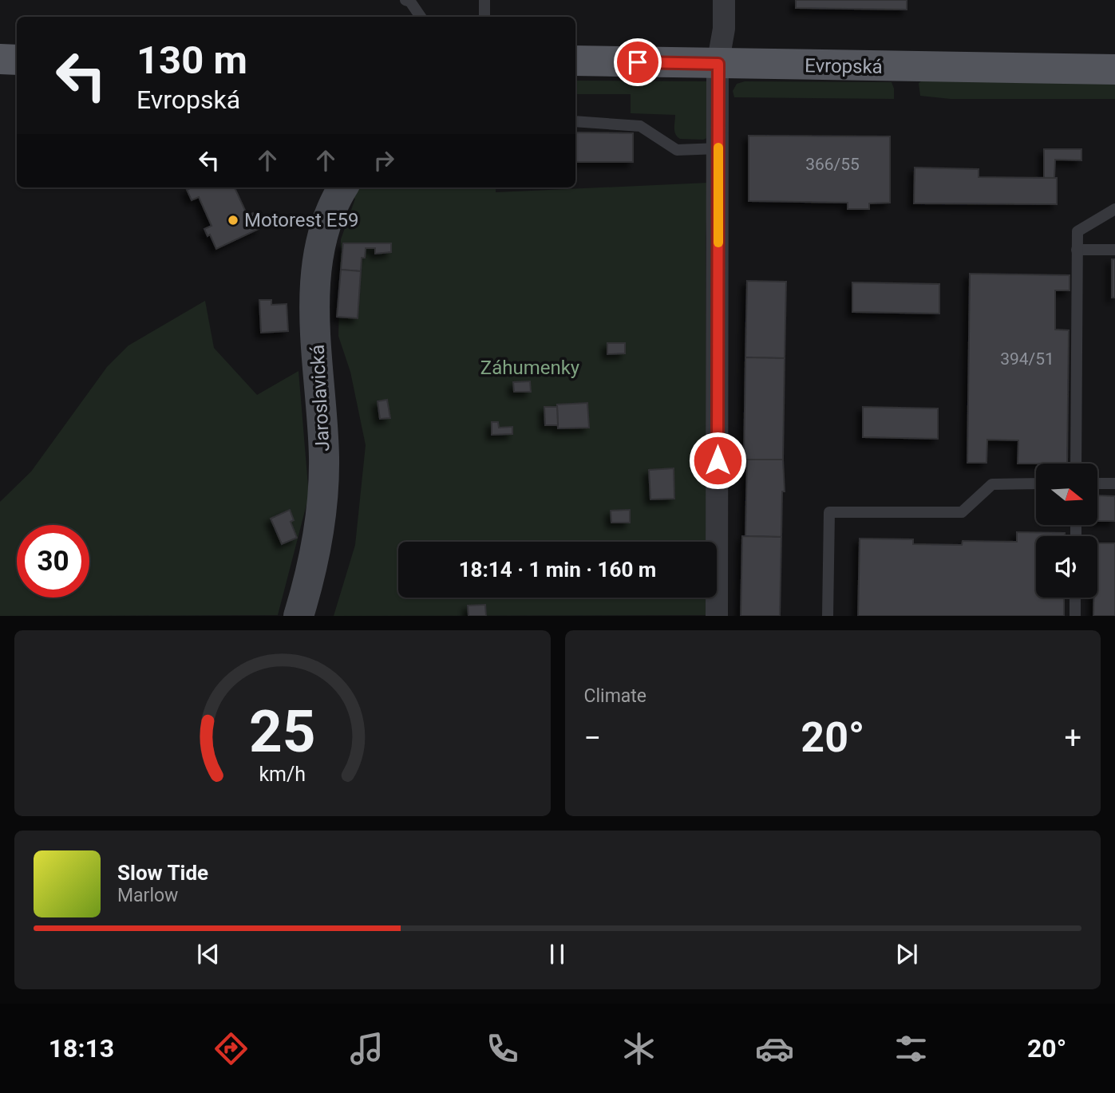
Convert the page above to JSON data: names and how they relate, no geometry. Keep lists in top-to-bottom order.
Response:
{
  "streets": {
    "main road": ["Evropská"],
    "street": ["Jaroslavická"]
  },
  "parks": ["Záhumenky"],
  "places": ["Motorest E59"],
  "house_numbers": ["366/55", "394/51"],
  "north": "right",
  "page": {
    "turn": ["130 m", "Evropská"],
    "limit": "30",
    "trip": "18:14 · 1 min · 160 m",
    "tile": "Climate",
    "heat": ["−", "20°", "+"],
    "song": ["Slow Tide", "Marlow"],
    "tabs": ["18:13", "20°"],
    "gauge": ["25", "km/h"]
  }
}
